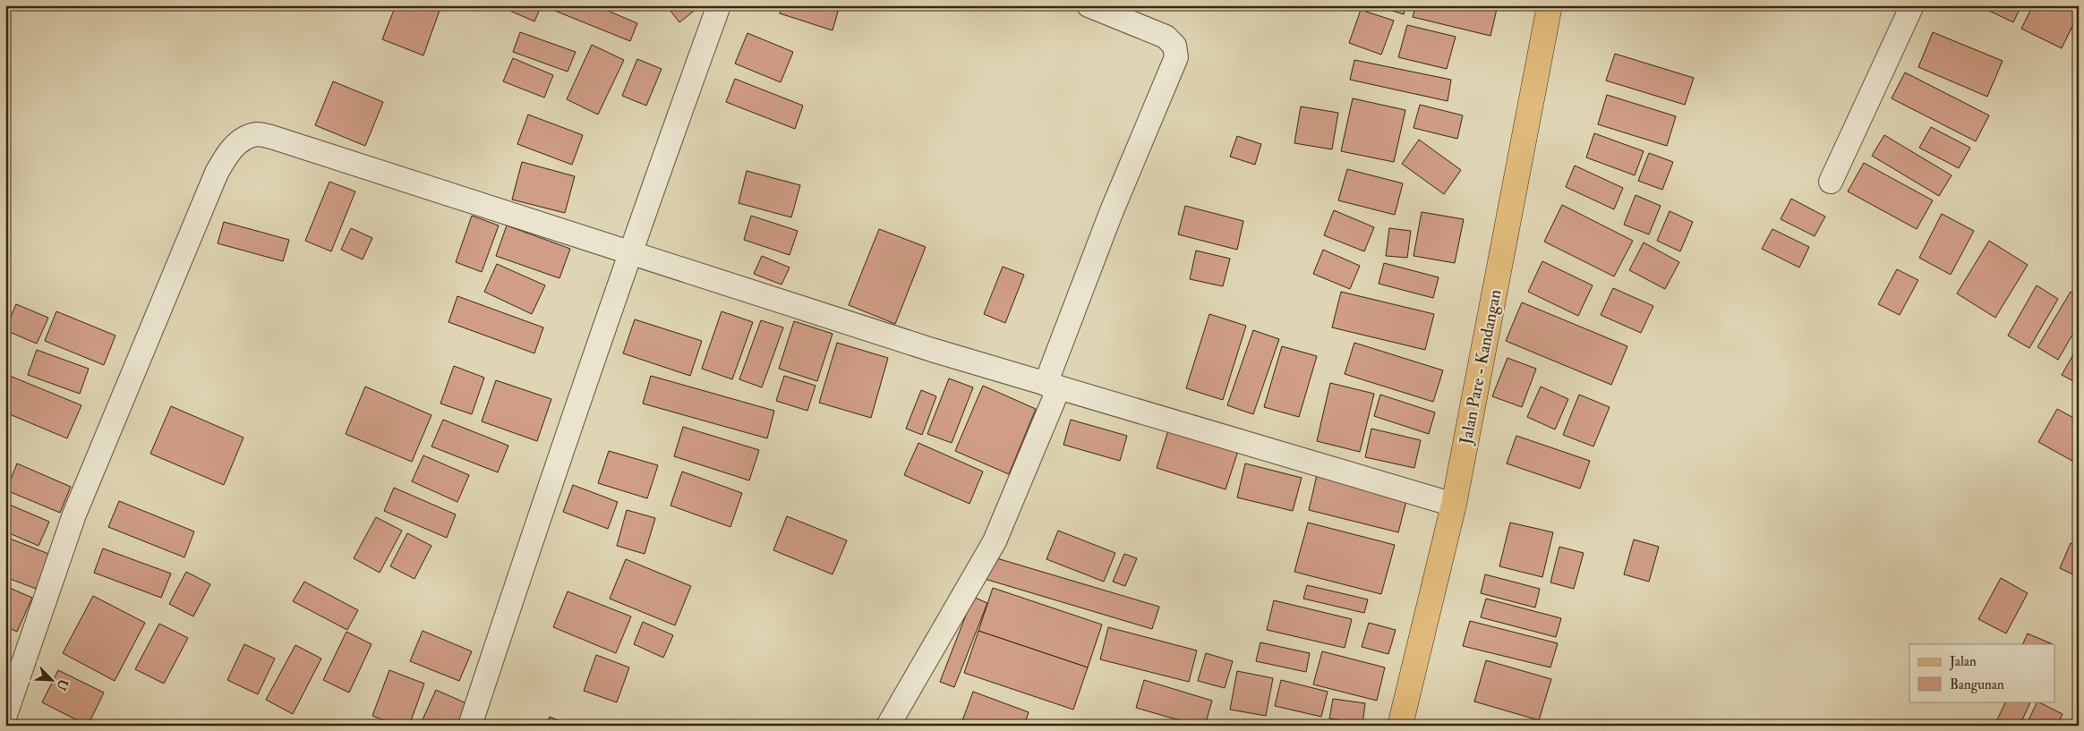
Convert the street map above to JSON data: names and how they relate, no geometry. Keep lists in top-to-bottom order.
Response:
{
  "streets": {
    "main road": ["Jalan Pare - Kandangan"]
  },
  "legend": ["Jalan", "Bangunan"],
  "north": "bottom right"
}
